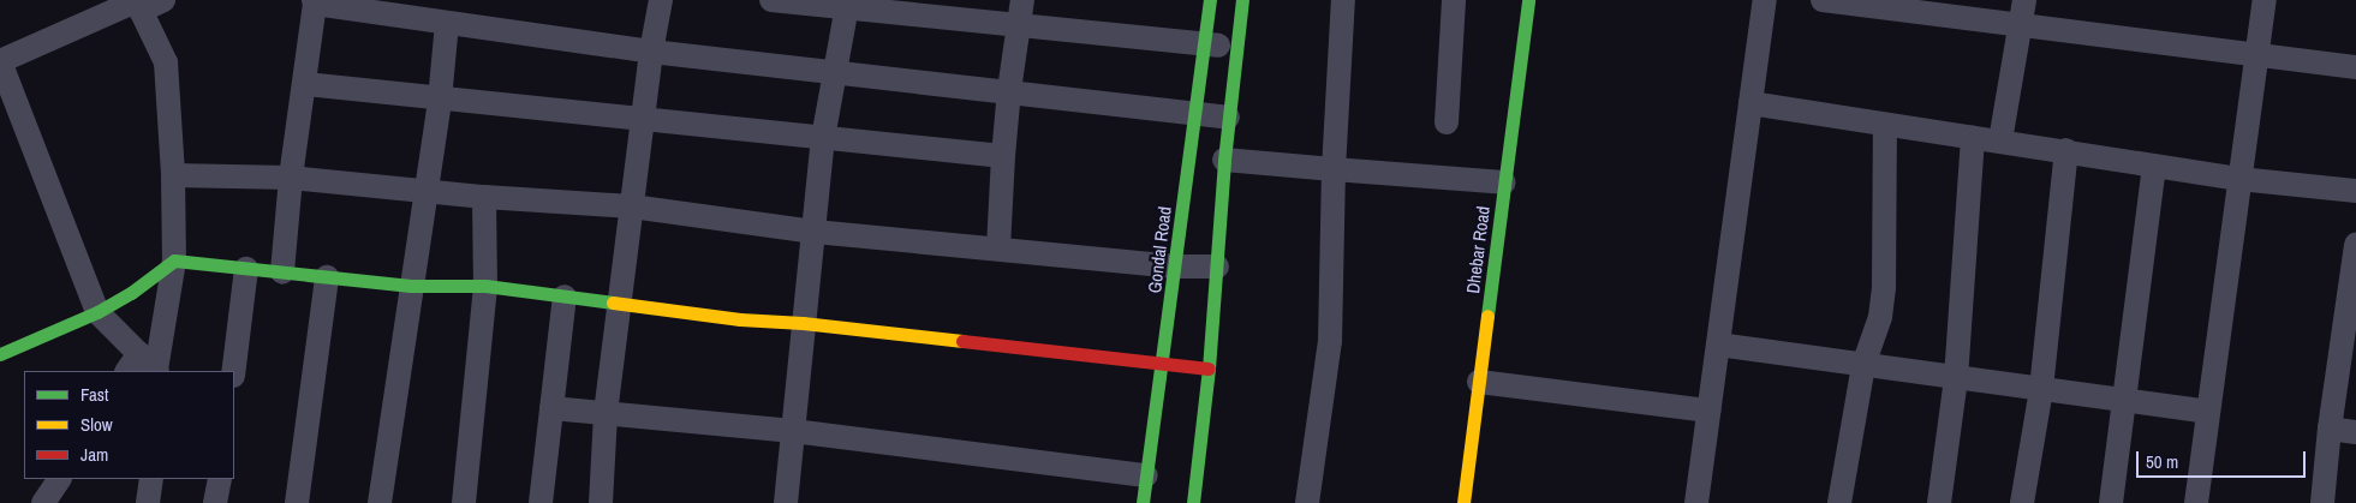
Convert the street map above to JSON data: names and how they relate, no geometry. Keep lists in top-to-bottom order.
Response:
{
  "streets": {
    "street": ["Gondal Road", "Dhebar Road"]
  },
  "legend": ["Fast", "Slow", "Jam"],
  "scale_bar": "50 m"
}
